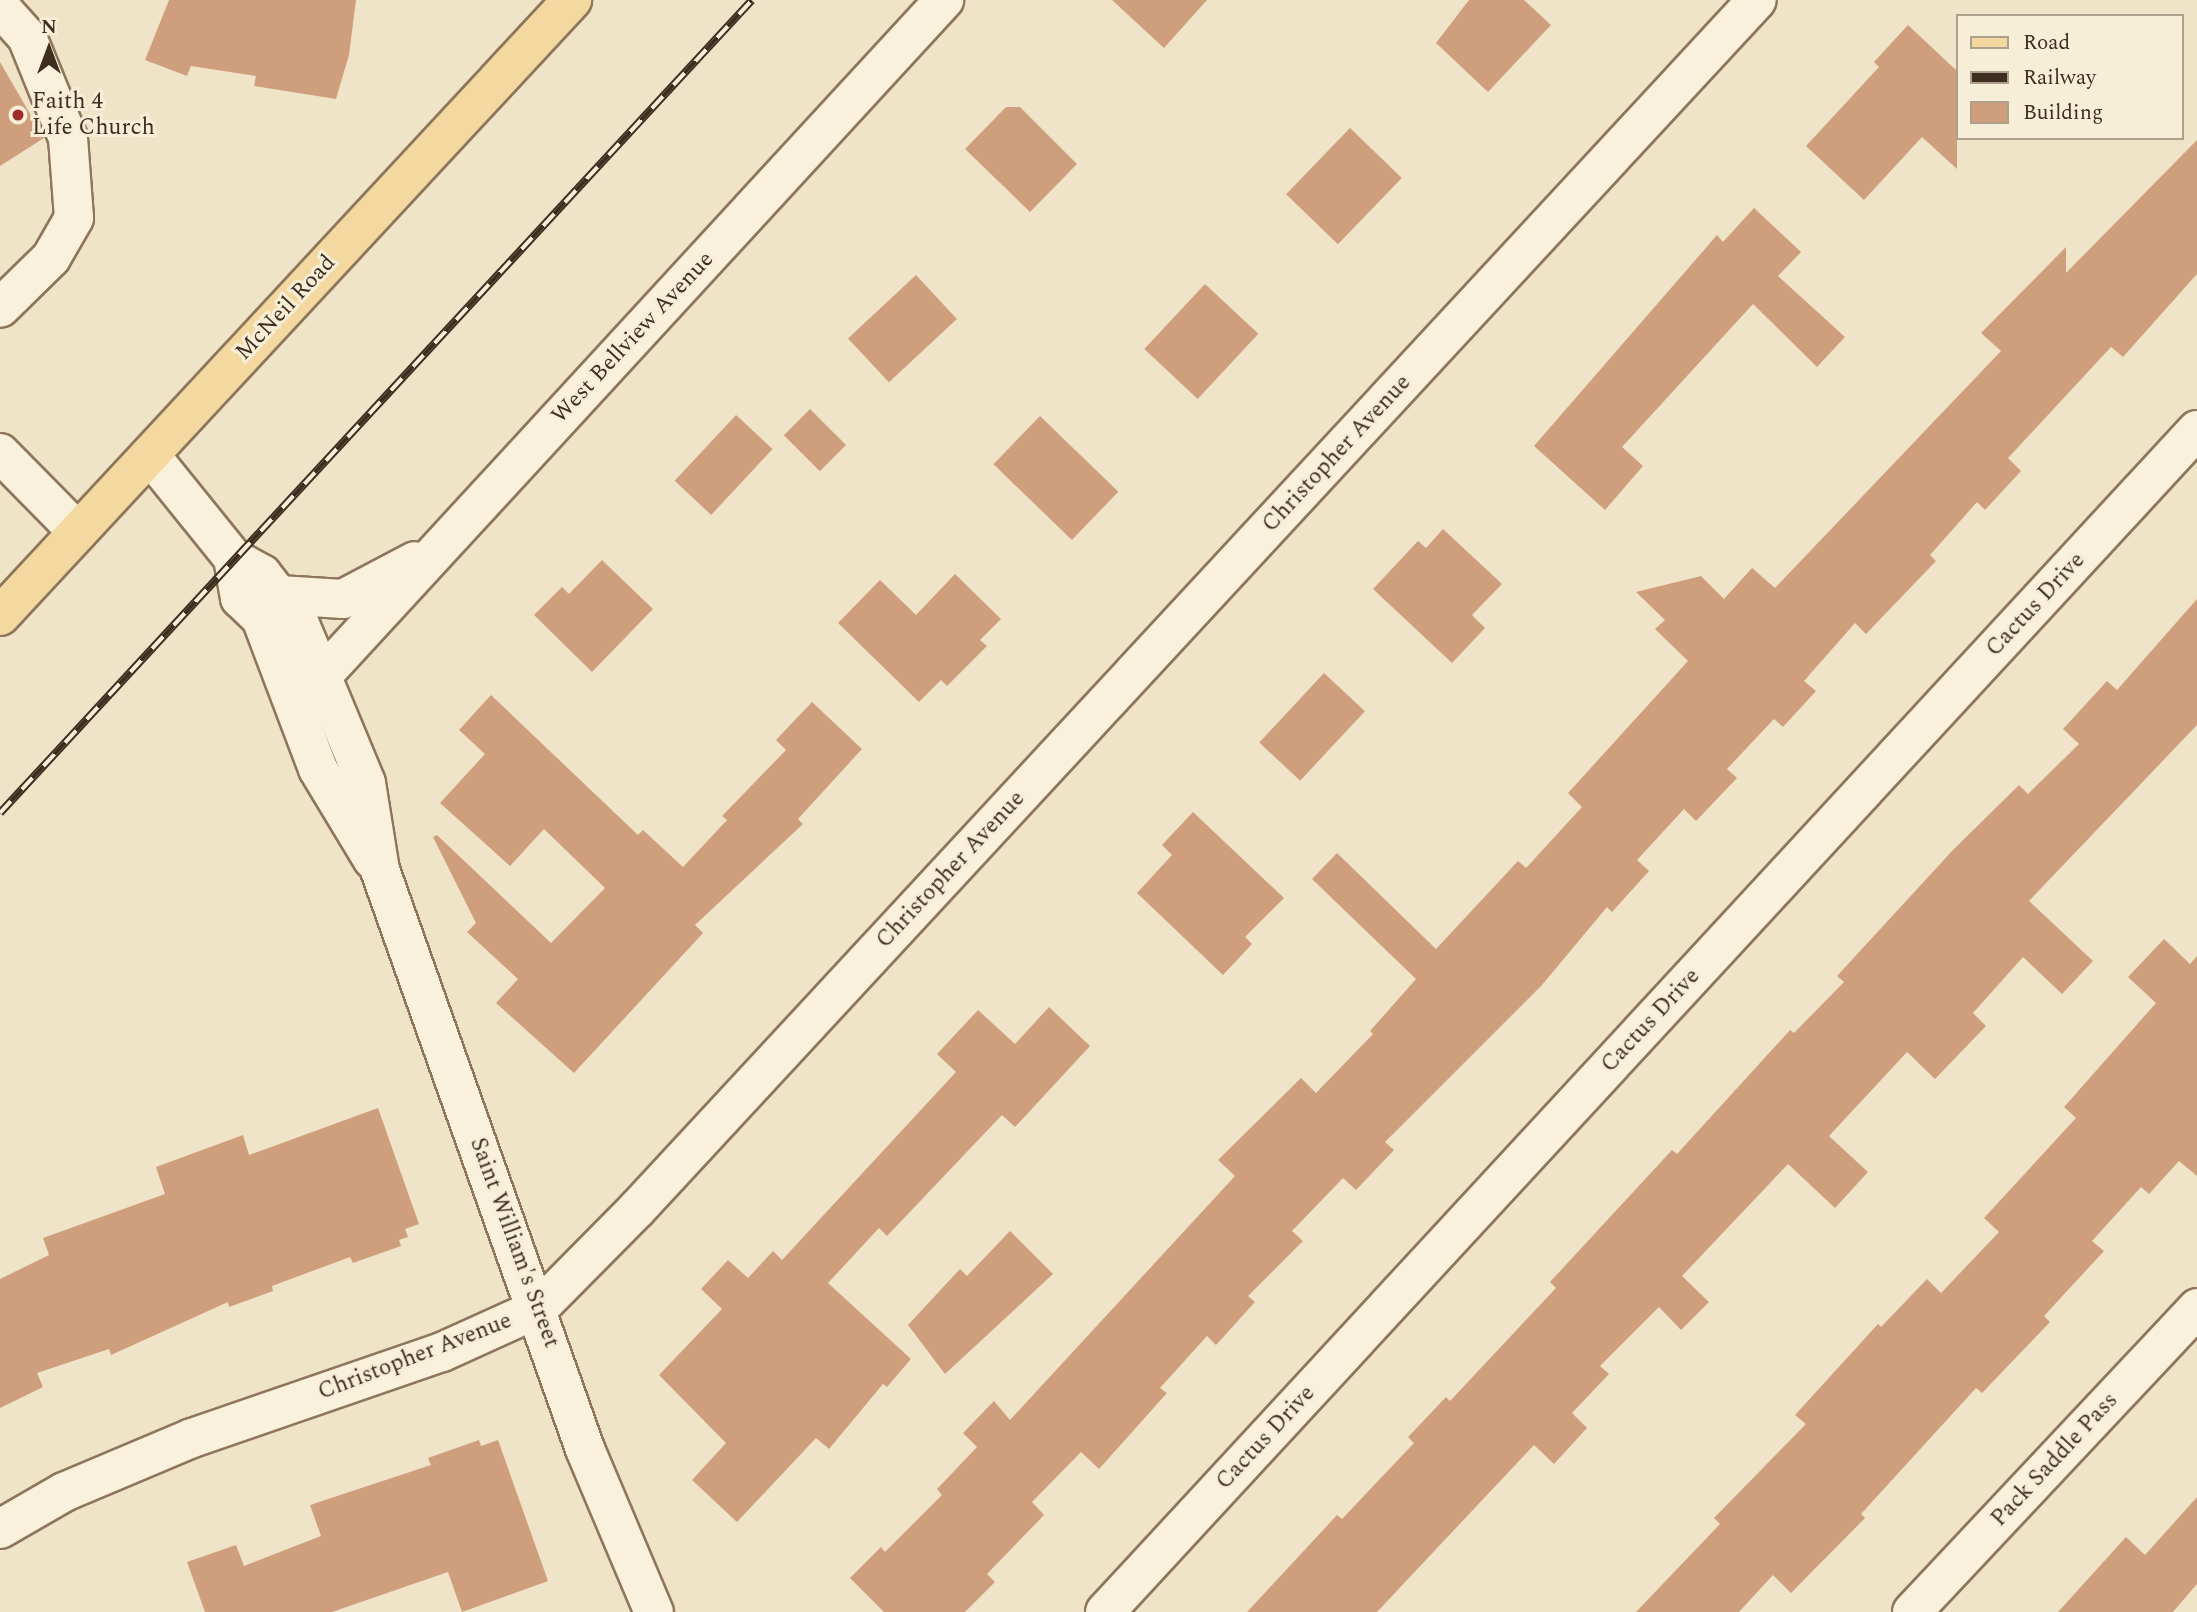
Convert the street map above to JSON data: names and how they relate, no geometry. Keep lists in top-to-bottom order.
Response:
{
  "streets": {
    "main road": ["McNeil Road"],
    "street": [
      "West Bellview Avenue",
      "Christopher Avenue",
      "Cactus Drive",
      "Saint William's Street",
      "Pack Saddle Pass"
    ]
  },
  "crossings": [
    ["McNeil Road", "Saint William's Street"],
    ["West Bellview Avenue", "Saint William's Street"],
    ["Christopher Avenue", "Saint William's Street"]
  ],
  "places": ["Faith 4 Life Church"],
  "legend": ["Road", "Railway", "Building"],
  "north": "top"
}
